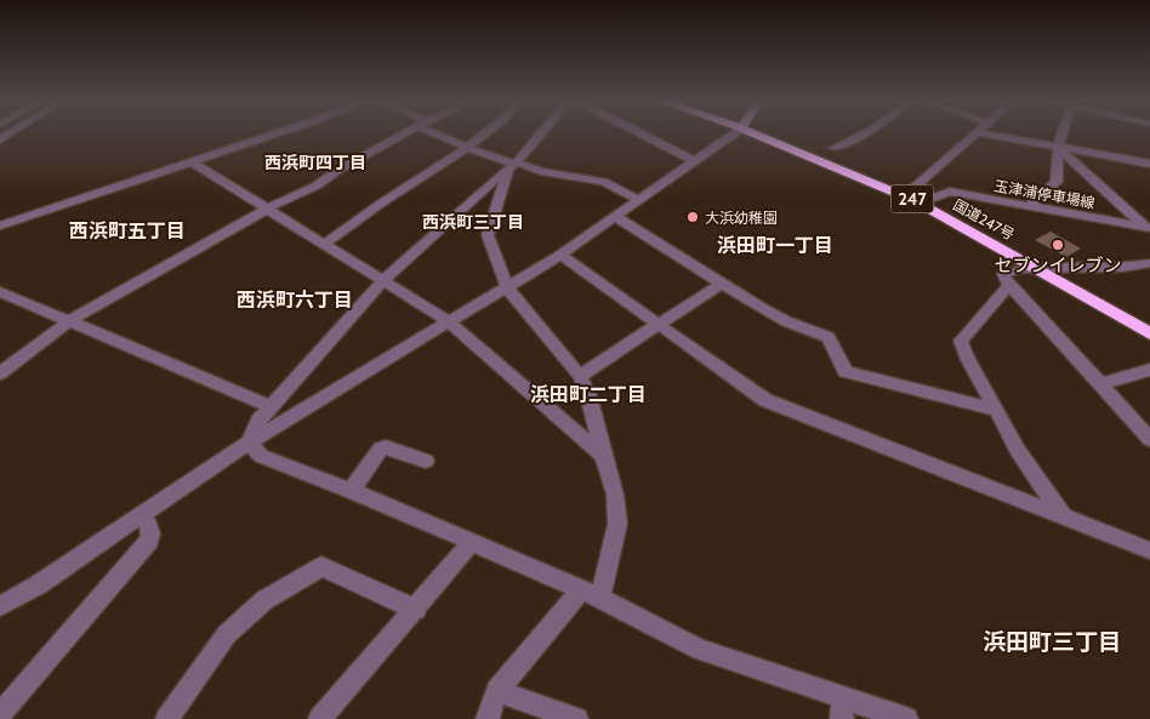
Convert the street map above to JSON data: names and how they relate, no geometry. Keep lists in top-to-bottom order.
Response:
{
  "streets": {
    "highway": ["247", "国道247号"],
    "street": ["玉津浦停車場線"]
  },
  "crossings": [
    ["玉津浦停車場線", "国道247号"]
  ],
  "districts": [
    "西浜町四丁目",
    "西浜町三丁目",
    "西浜町五丁目",
    "浜田町一丁目",
    "西浜町六丁目",
    "浜田町二丁目",
    "浜田町三丁目"
  ],
  "places": ["大浜幼稚園", "セブンイレブン"]
}
